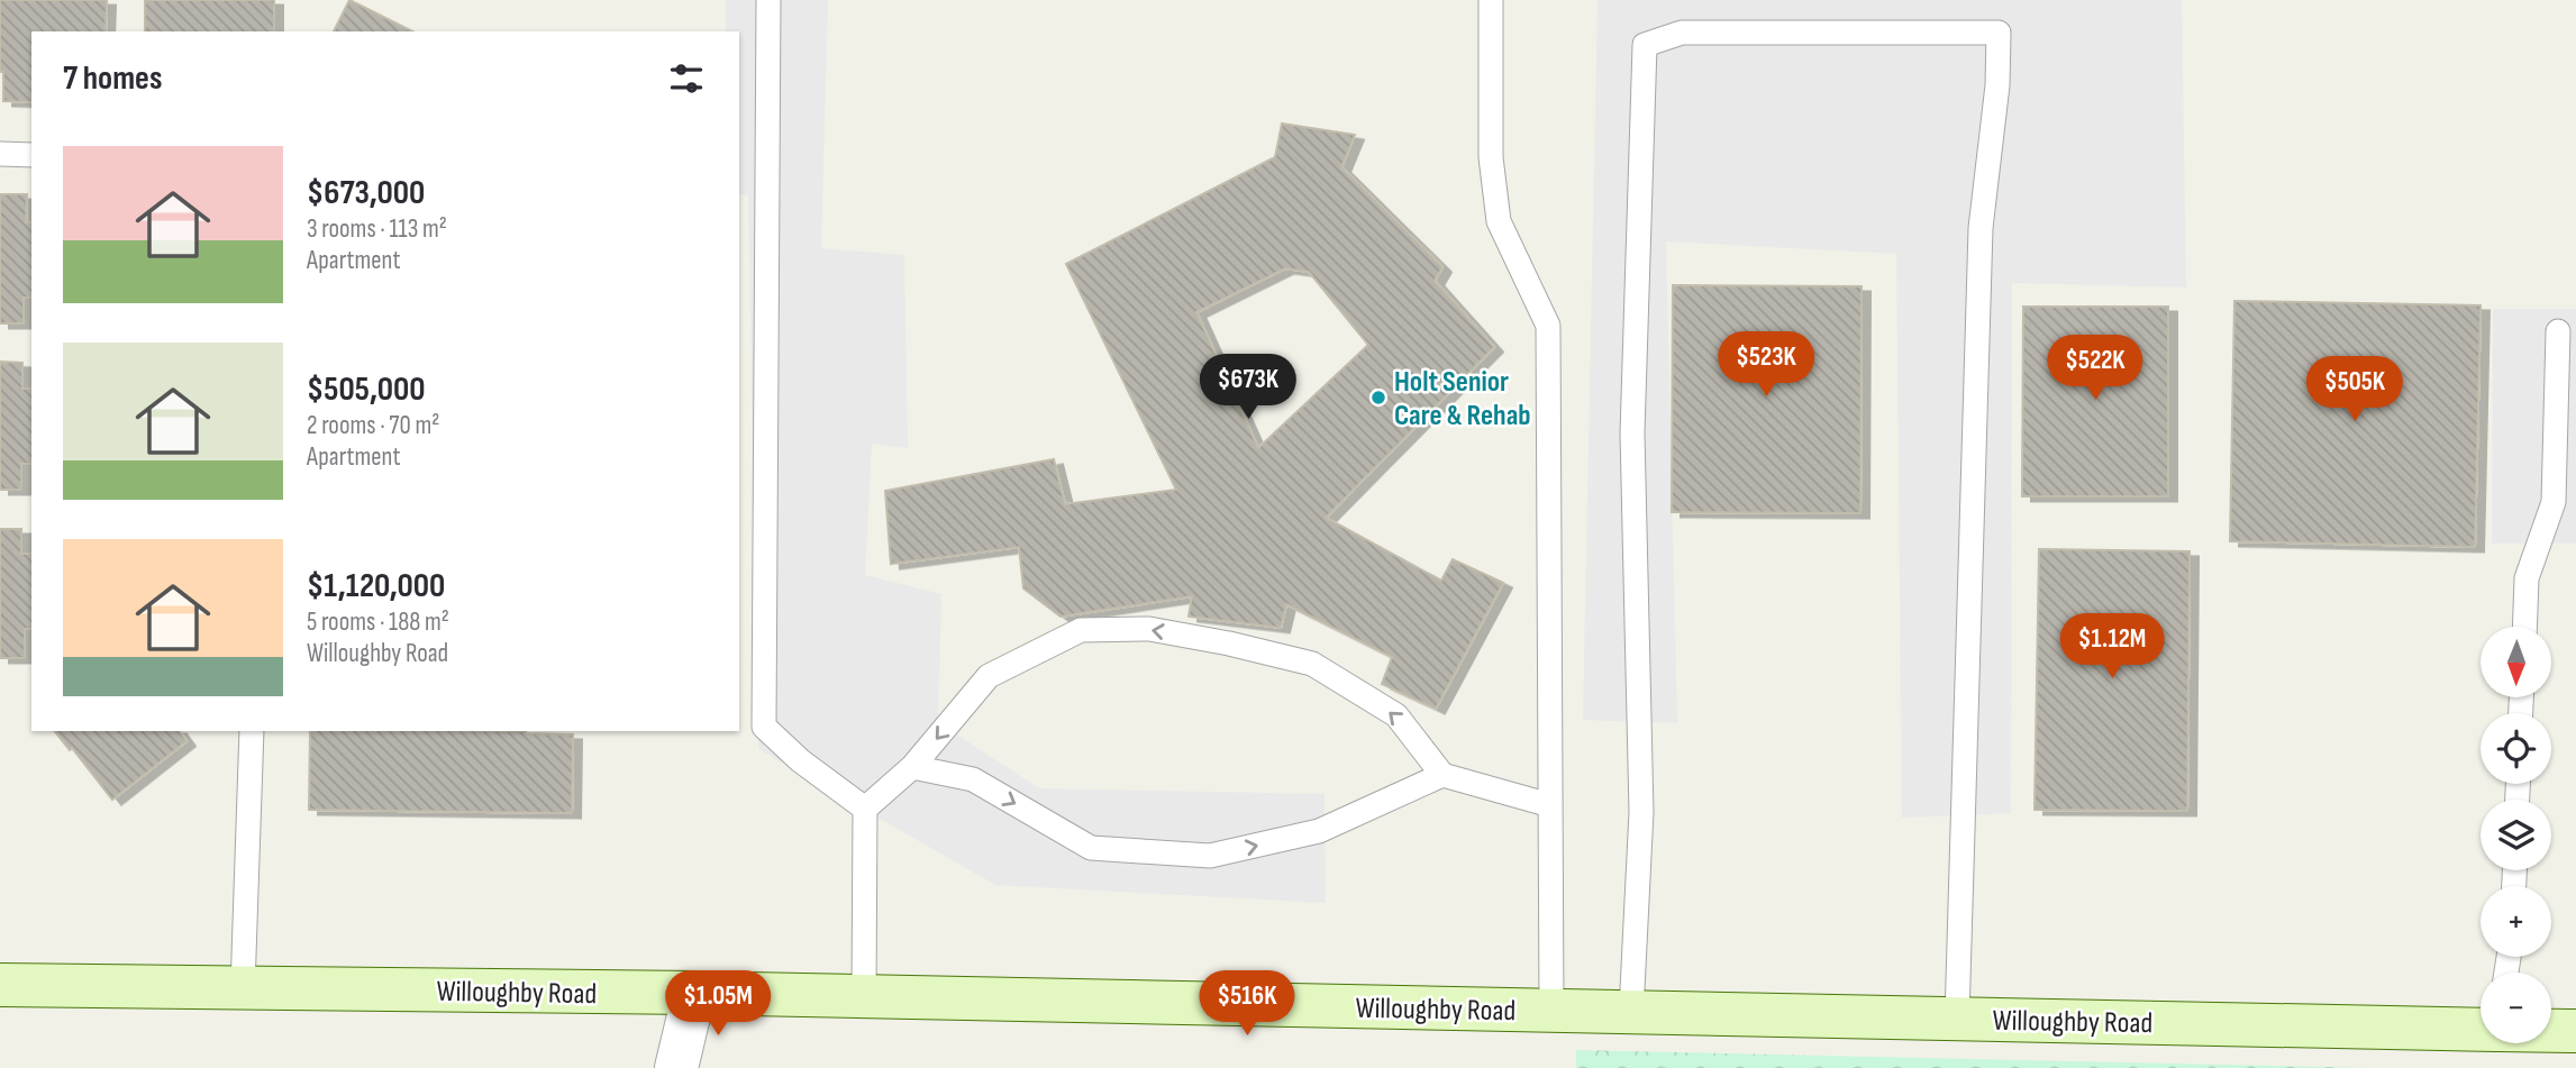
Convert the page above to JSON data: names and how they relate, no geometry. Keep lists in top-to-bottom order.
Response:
{
  "streets": {
    "street": ["Willoughby Road"]
  },
  "places": ["Holt Senior Care & Rehab"],
  "north": "bottom",
  "page": {
    "heading": "7 homes",
    "list": [
      {
        "name": "$673,000",
        "note": "3 rooms · 113 m² · Apartment"
      },
      {
        "name": "$505,000",
        "note": "2 rooms · 70 m² · Apartment"
      },
      {
        "name": "$1,120,000",
        "note": "5 rooms · 188 m² · Willoughby Road"
      }
    ],
    "price": [
      "$523K",
      "$522K",
      "$673K",
      "$505K",
      "$1.12M",
      "$1.05M",
      "$516K"
    ],
    "map_buttons": ["+", "−"]
  }
}
